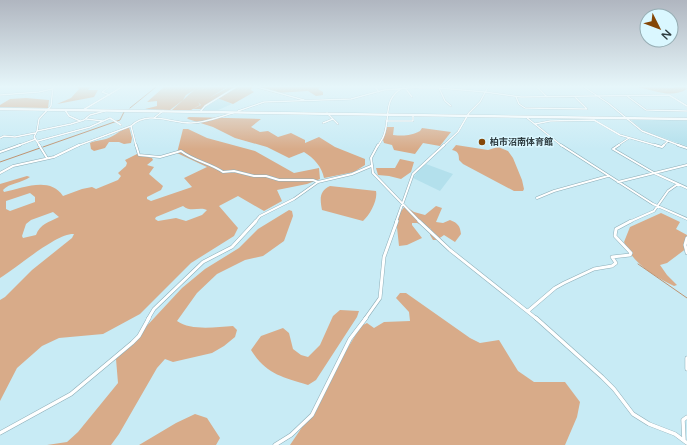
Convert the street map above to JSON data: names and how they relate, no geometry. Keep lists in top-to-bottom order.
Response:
{
  "places": ["柏市沼南体育館"],
  "north": "bottom right"
}
